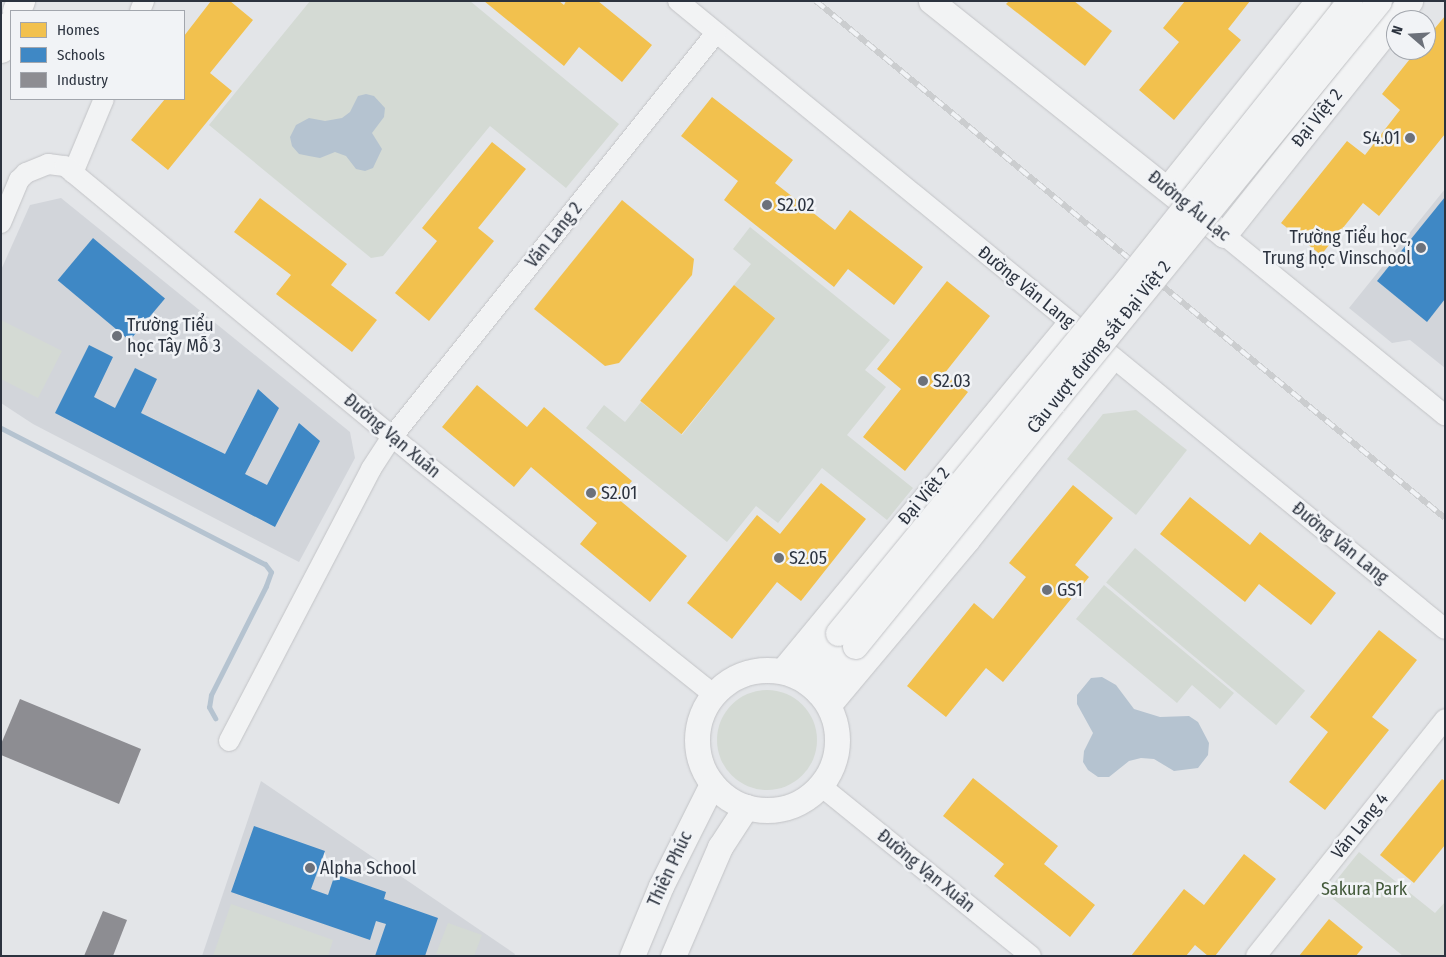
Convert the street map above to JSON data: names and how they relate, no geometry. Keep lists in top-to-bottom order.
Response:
{
  "streets": {
    "street": [
      "Đại Việt 2",
      "Đường Âu Lạc",
      "Văn Lang 2",
      "Đường Văn Lang",
      "Cầu vượt đường sắt Đại Việt 2",
      "Đường Vạn Xuân",
      "Văn Lang 4",
      "Thiên Phúc"
    ]
  },
  "crossings": [
    ["Đại Việt 2", "Đường Âu Lạc"],
    ["Đại Việt 2", "Đường Văn Lang"],
    ["Đại Việt 2", "Cầu vượt đường sắt Đại Việt 2"],
    ["Đại Việt 2", "Đường Vạn Xuân"],
    ["Đại Việt 2", "Thiên Phúc"],
    ["Văn Lang 2", "Đường Văn Lang"],
    ["Văn Lang 2", "Đường Vạn Xuân"],
    ["Cầu vượt đường sắt Đại Việt 2", "Đường Vạn Xuân"],
    ["Cầu vượt đường sắt Đại Việt 2", "Thiên Phúc"],
    ["Đường Vạn Xuân", "Thiên Phúc"]
  ],
  "parks": ["Sakura Park"],
  "places": [
    "S4.01",
    "S2.02",
    "Trường Tiểu học, Trung học Vinschool",
    "Trường Tiểu học Tây Mỗ 3",
    "S2.03",
    "S2.01",
    "S2.05",
    "GS1",
    "Alpha School"
  ],
  "legend": ["Homes", "Schools", "Industry"],
  "north": "left"
}
